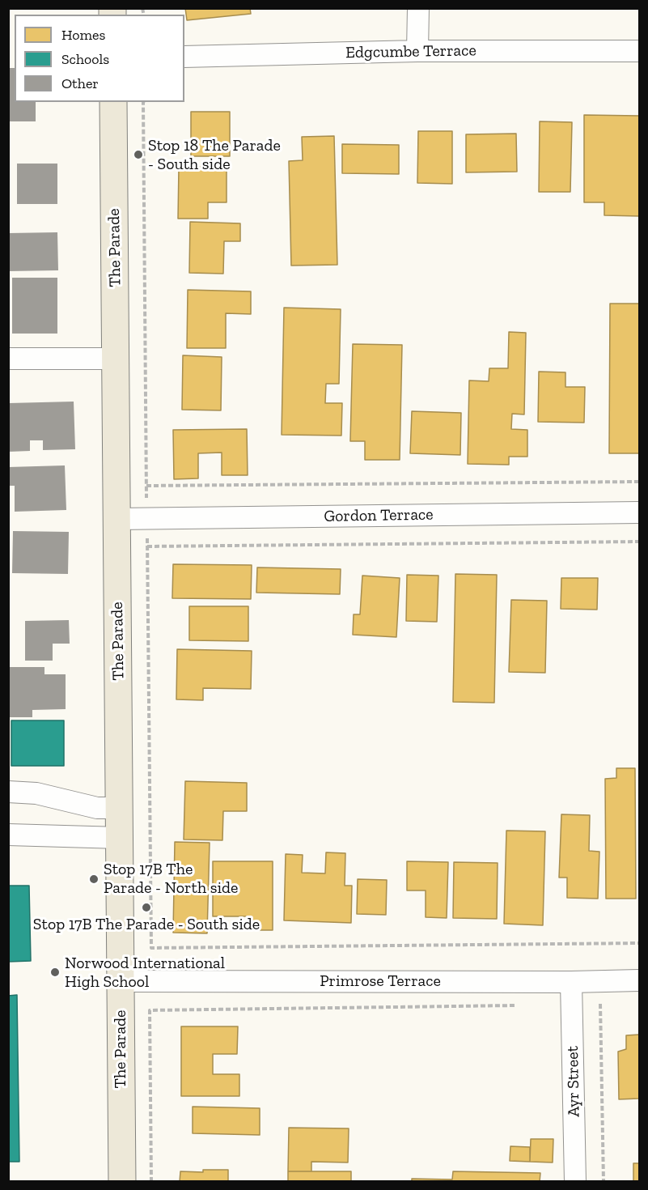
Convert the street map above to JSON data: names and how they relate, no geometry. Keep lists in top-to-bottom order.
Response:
{
  "streets": {
    "main road": ["The Parade"],
    "street": [
      "Edgcumbe Terrace",
      "Gordon Terrace",
      "Primrose Terrace",
      "Ayr Street"
    ]
  },
  "crossings": [
    ["The Parade", "Gordon Terrace"],
    ["The Parade", "Primrose Terrace"],
    ["Primrose Terrace", "Ayr Street"]
  ],
  "places": [
    "Stop 18 The Parade - South side",
    "Stop 17B The Parade - North side",
    "Stop 17B The Parade - South side",
    "Norwood International High School"
  ],
  "legend": ["Homes", "Schools", "Other"]
}
